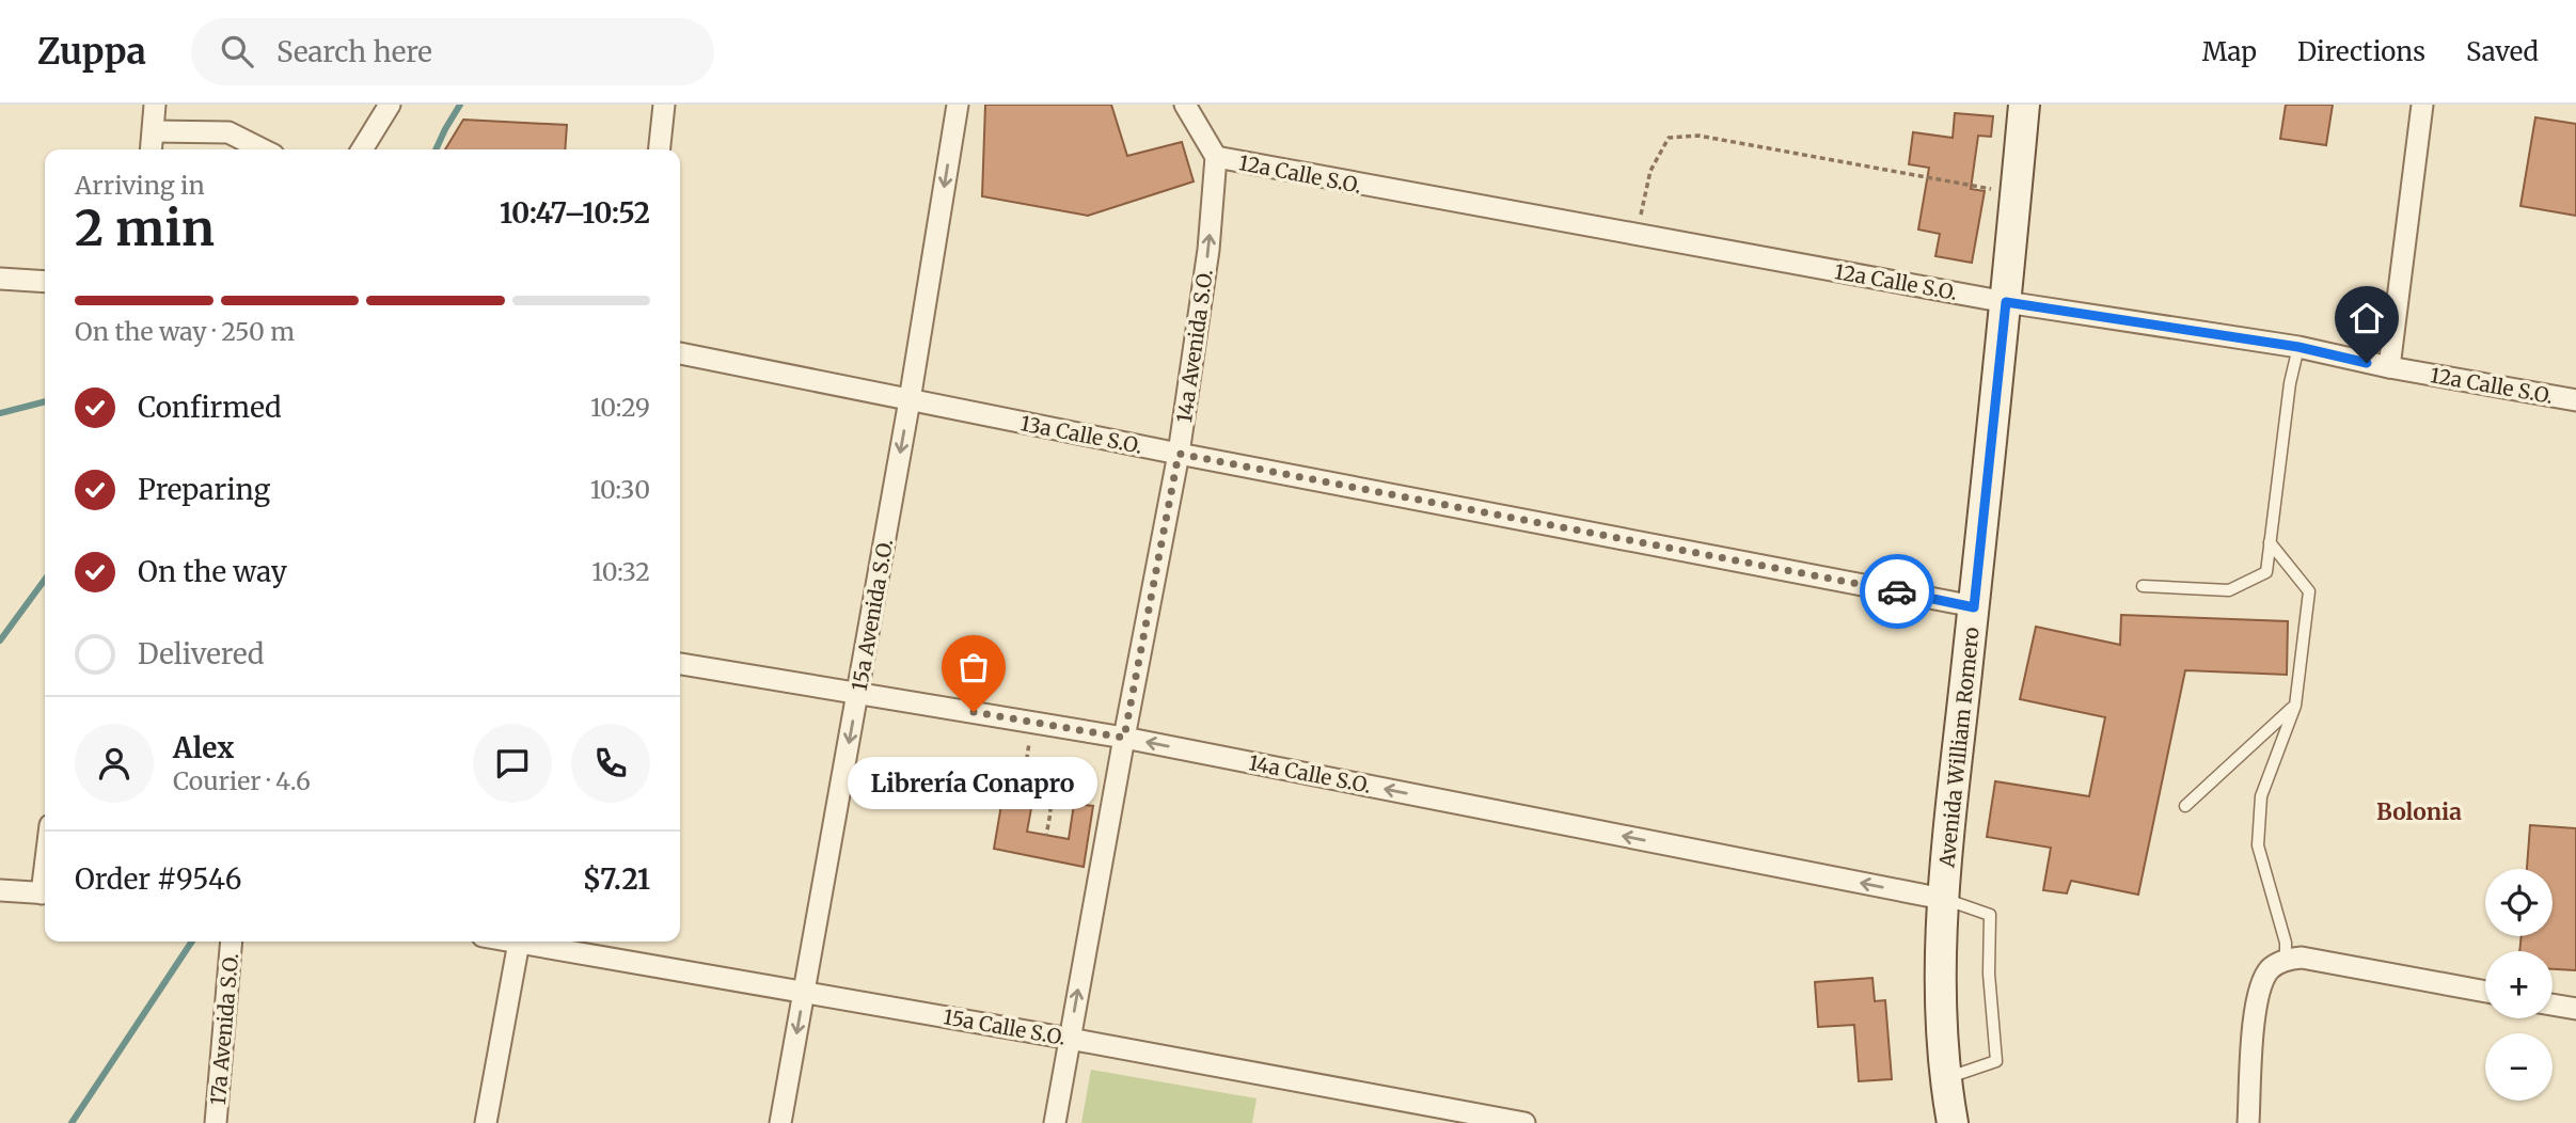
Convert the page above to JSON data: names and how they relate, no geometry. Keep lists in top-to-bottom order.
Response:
{
  "streets": {
    "main road": ["Avenida William Romero"],
    "street": [
      "12a Calle S.O.",
      "14a Avenida S.O.",
      "13a Calle S.O.",
      "15a Avenida S.O.",
      "14a Calle S.O.",
      "15a Calle S.O.",
      "17a Avenida S.O."
    ]
  },
  "crossings": [
    ["12a Calle S.O.", "14a Avenida S.O."],
    ["12a Calle S.O.", "Avenida William Romero"],
    ["14a Avenida S.O.", "13a Calle S.O."],
    ["14a Avenida S.O.", "14a Calle S.O."],
    ["14a Avenida S.O.", "15a Calle S.O."],
    ["13a Calle S.O.", "15a Avenida S.O."],
    ["13a Calle S.O.", "Avenida William Romero"],
    ["15a Avenida S.O.", "14a Calle S.O."],
    ["15a Avenida S.O.", "15a Calle S.O."],
    ["Avenida William Romero", "14a Calle S.O."]
  ],
  "one_way": ["14a Avenida S.O.", "15a Avenida S.O.", "14a Calle S.O."],
  "districts": ["Bolonia"],
  "places": ["Librería Conapro"],
  "page": {
    "header": "Zuppa",
    "search": "Search here",
    "nav": ["Map", "Directions", "Saved"],
    "heading": ["2 min", "Arriving in", "10:47–10:52"],
    "panel": [
      "Alex",
      "Courier · 4.6",
      "Order #9546",
      "$7.21"
    ],
    "bar": "On the way · 250 m",
    "list": [
      ["Confirmed", "10:29"],
      ["Preparing", "10:30"],
      ["On the way", "10:32"],
      "Delivered"
    ],
    "bubble": "Librería Conapro",
    "map_buttons": ["+", "−"]
  }
}
